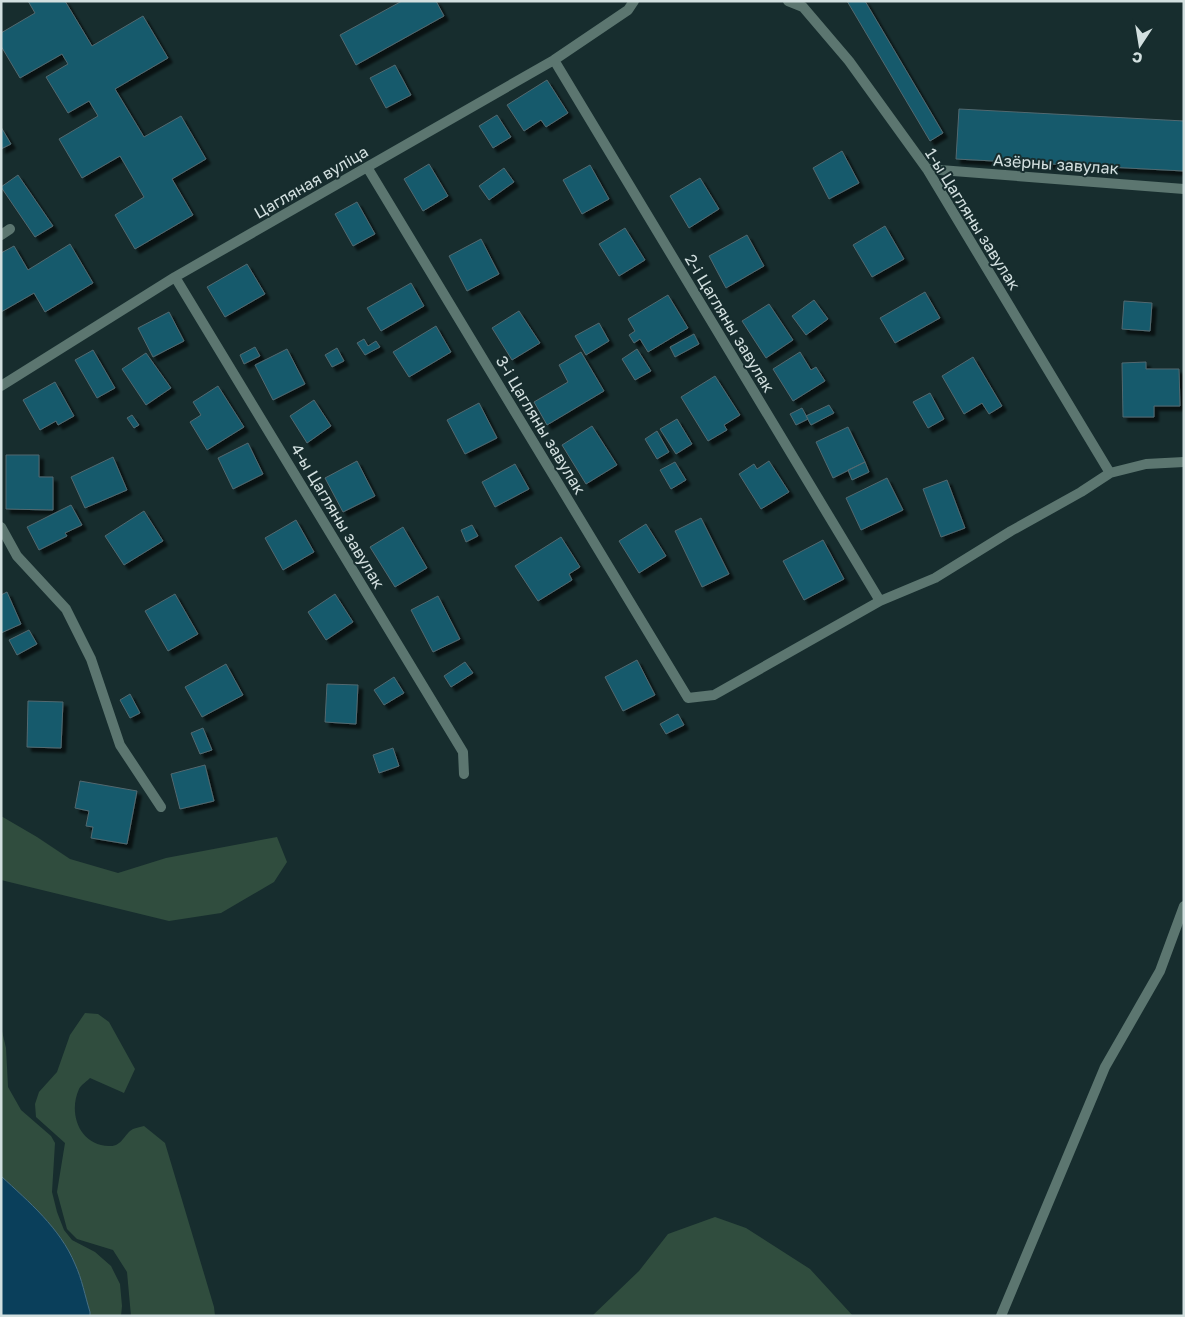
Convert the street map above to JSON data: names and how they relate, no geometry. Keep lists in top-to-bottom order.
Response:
{
  "streets": {
    "street": [
      "Азёрны завулак",
      "Цагляная вуліца",
      "1-ы Цагляны завулак",
      "2-і Цагляны завулак",
      "3-і Цагляны завулак",
      "4-ы Цагляны завулак"
    ]
  },
  "crossings": [
    ["Азёрны завулак", "1-ы Цагляны завулак"],
    ["Цагляная вуліца", "2-і Цагляны завулак"],
    ["Цагляная вуліца", "3-і Цагляны завулак"],
    ["Цагляная вуліца", "4-ы Цагляны завулак"],
    ["2-і Цагляны завулак", "3-і Цагляны завулак"]
  ],
  "north": "bottom"
}
